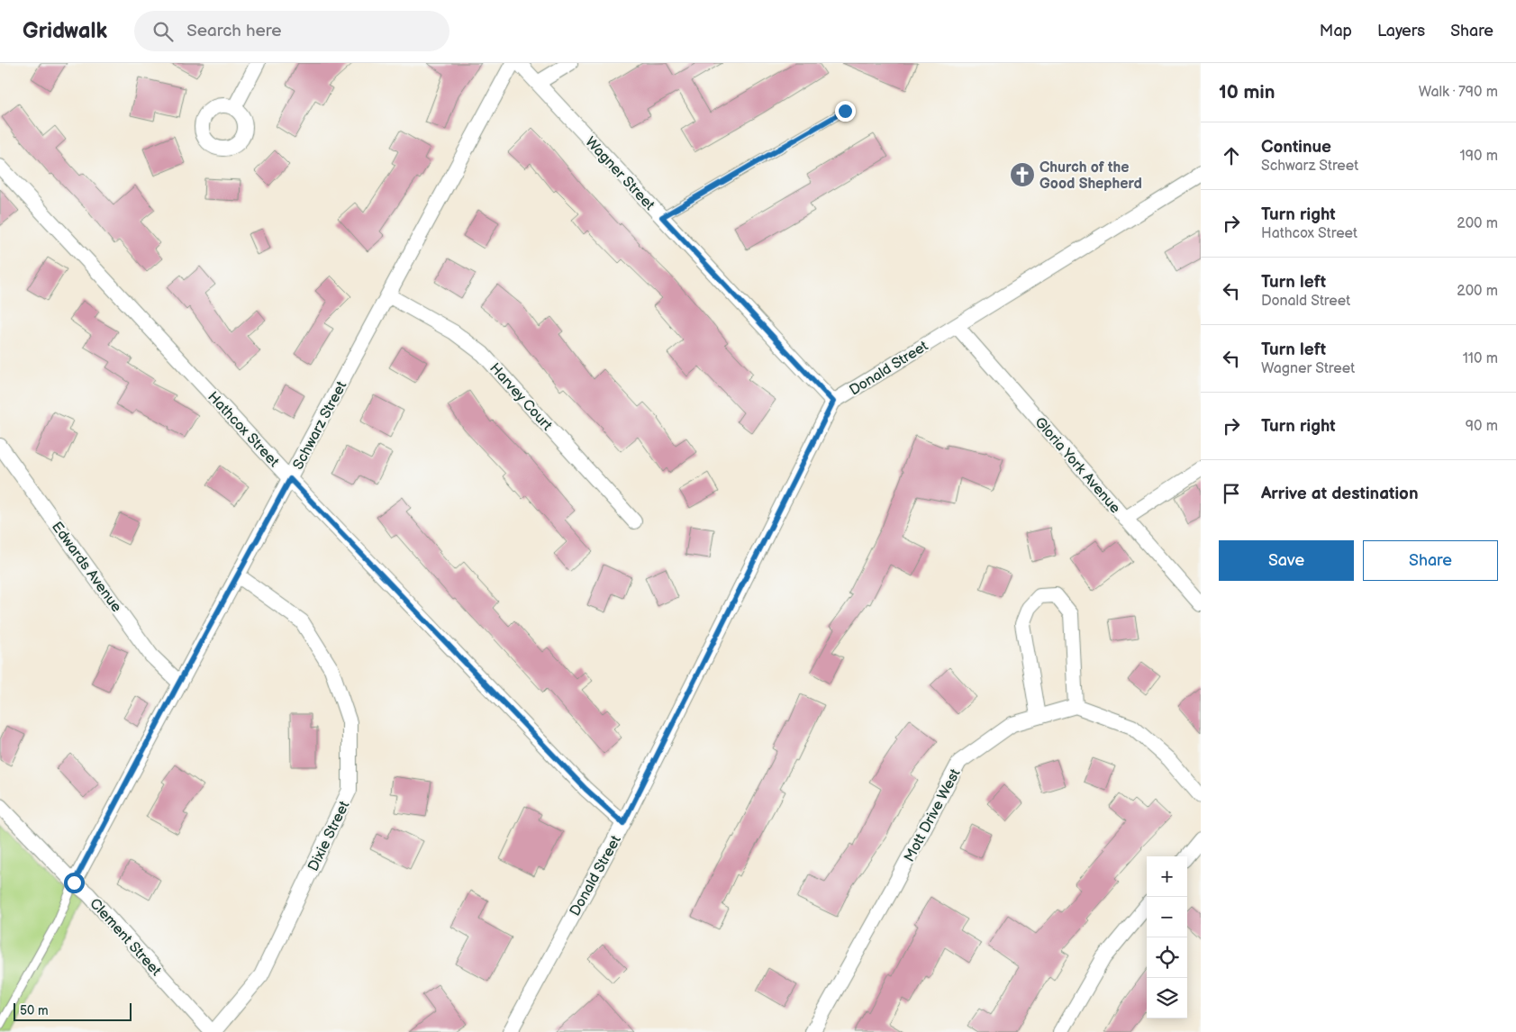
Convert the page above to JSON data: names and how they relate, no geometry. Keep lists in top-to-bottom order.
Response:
{
  "streets": {
    "street": [
      "Wagner Street",
      "Donald Street",
      "Harvey Court",
      "Schwarz Street",
      "Hathcox Street",
      "Gloria York Avenue",
      "Edwards Avenue",
      "Mott Drive West",
      "Dixie Street",
      "Clement Street"
    ]
  },
  "crossings": [
    ["Wagner Street", "Donald Street"],
    ["Donald Street", "Hathcox Street"],
    ["Donald Street", "Gloria York Avenue"],
    ["Harvey Court", "Schwarz Street"],
    ["Schwarz Street", "Hathcox Street"],
    ["Schwarz Street", "Edwards Avenue"],
    ["Schwarz Street", "Dixie Street"],
    ["Schwarz Street", "Clement Street"],
    ["Dixie Street", "Clement Street"]
  ],
  "places": {
    "church": ["Church of the Good Shepherd"]
  },
  "scale_bar": "50 m",
  "page": {
    "header": "Gridwalk",
    "search": "Search here",
    "nav": ["Map", "Layers", "Share"],
    "heading": ["10 min", "Walk · 790 m"],
    "list": [
      ["Continue", "Schwarz Street", "190 m"],
      ["Turn right", "Hathcox Street", "200 m"],
      ["Turn left", "Donald Street", "200 m"],
      ["Turn left", "Wagner Street", "110 m"],
      ["Turn right", "90 m"],
      "Arrive at destination"
    ],
    "buttons": ["Save", "Share"],
    "map_buttons": ["+", "−"],
    "scale": "50 m"
  }
}
